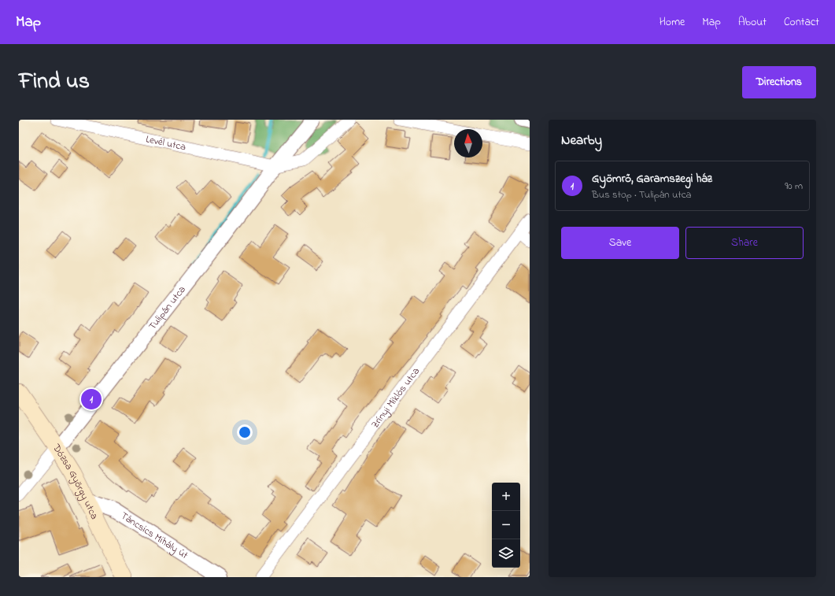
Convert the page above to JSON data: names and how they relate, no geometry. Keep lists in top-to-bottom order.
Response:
{
  "streets": {
    "main road": ["Dózsa György utca"],
    "street": [
      "Levél utca",
      "Tulipán utca",
      "Zrínyi Miklós utca",
      "Táncsics Mihály út"
    ]
  },
  "crossings": [
    ["Levél utca", "Tulipán utca"],
    ["Tulipán utca", "Dózsa György utca"],
    ["Dózsa György utca", "Táncsics Mihály út"]
  ],
  "north": "top",
  "page": {
    "header": "Map",
    "nav": [
      "Home",
      "Map",
      "About",
      "Contact"
    ],
    "title": "Find us",
    "buttons": [
      "Directions",
      ["Save", "Share"]
    ],
    "heading": "Nearby",
    "list": [
      {
        "mark": "1",
        "name": "Gyömrő, Garamszegi ház",
        "note": "Bus stop · Tulipán utca",
        "value": "90 m"
      }
    ],
    "pins": "1",
    "map_buttons": ["+", "−"]
  }
}
